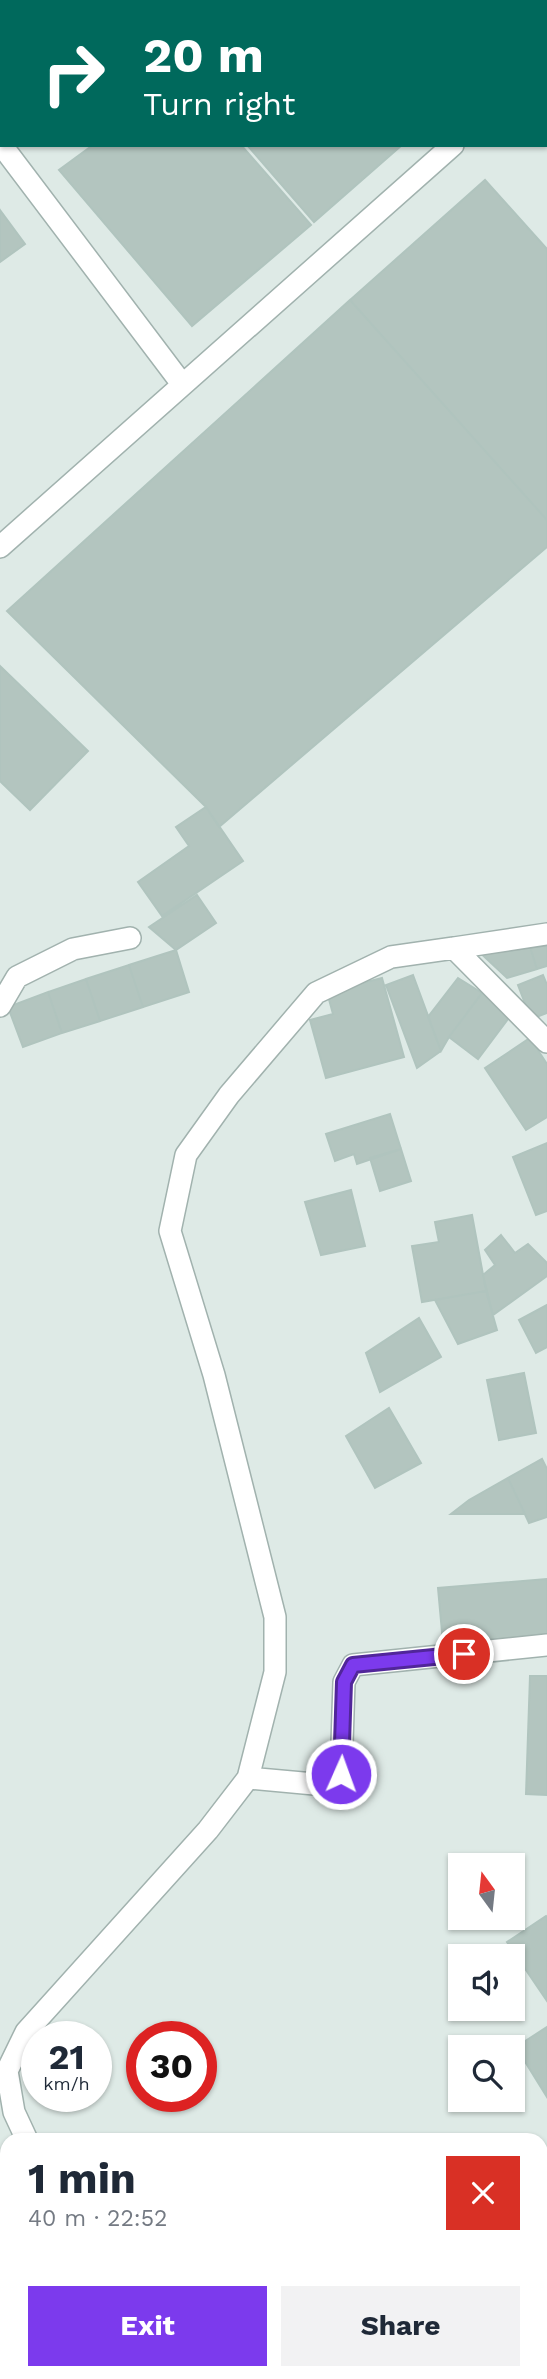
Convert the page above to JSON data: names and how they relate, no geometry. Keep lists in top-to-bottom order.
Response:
{
  "north": "top",
  "page": {
    "turn": ["20 m", "Turn right"],
    "speed": "21 km/h",
    "limit": "30",
    "heading": ["1 min", "40 m · 22:52"],
    "buttons": ["Exit", "Share"]
  }
}
